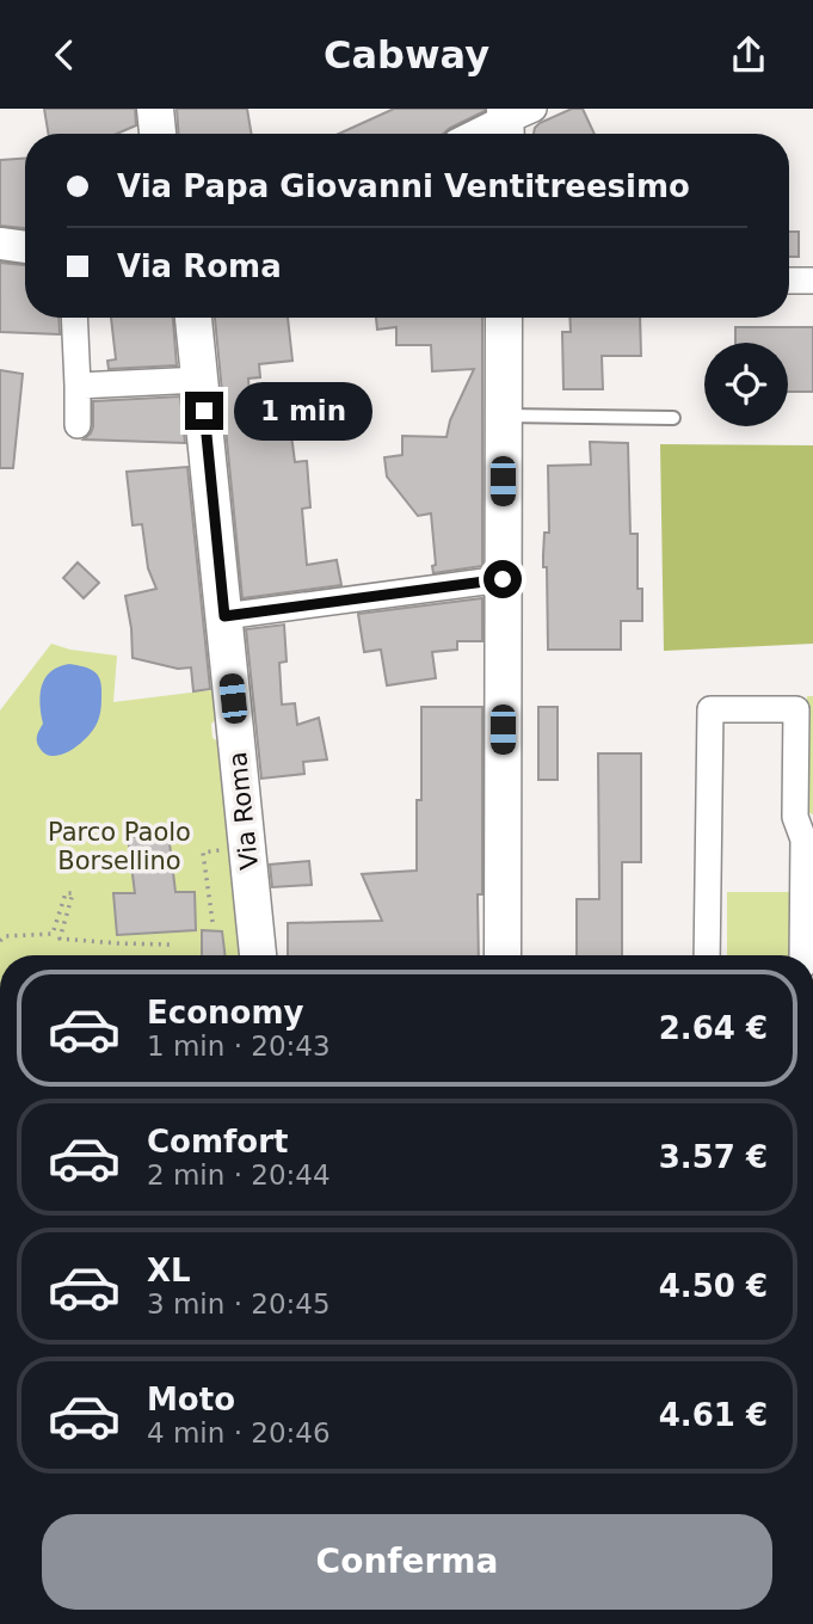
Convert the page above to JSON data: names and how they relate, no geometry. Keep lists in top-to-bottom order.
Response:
{
  "streets": {
    "main road": ["Via Roma"]
  },
  "parks": ["Parco Paolo Borsellino"],
  "page": {
    "header": "Cabway",
    "banner": ["Via Papa Giovanni Ventitreesimo", "Via Roma"],
    "bubble": "1 min",
    "list": [
      {
        "name": "Economy",
        "note": "1 min · 20:43",
        "value": "2.64 €"
      },
      {
        "name": "Comfort",
        "note": "2 min · 20:44",
        "value": "3.57 €"
      },
      {
        "name": "XL",
        "note": "3 min · 20:45",
        "value": "4.50 €"
      },
      {
        "name": "Moto",
        "note": "4 min · 20:46",
        "value": "4.61 €"
      }
    ],
    "buttons": "Conferma"
  }
}
